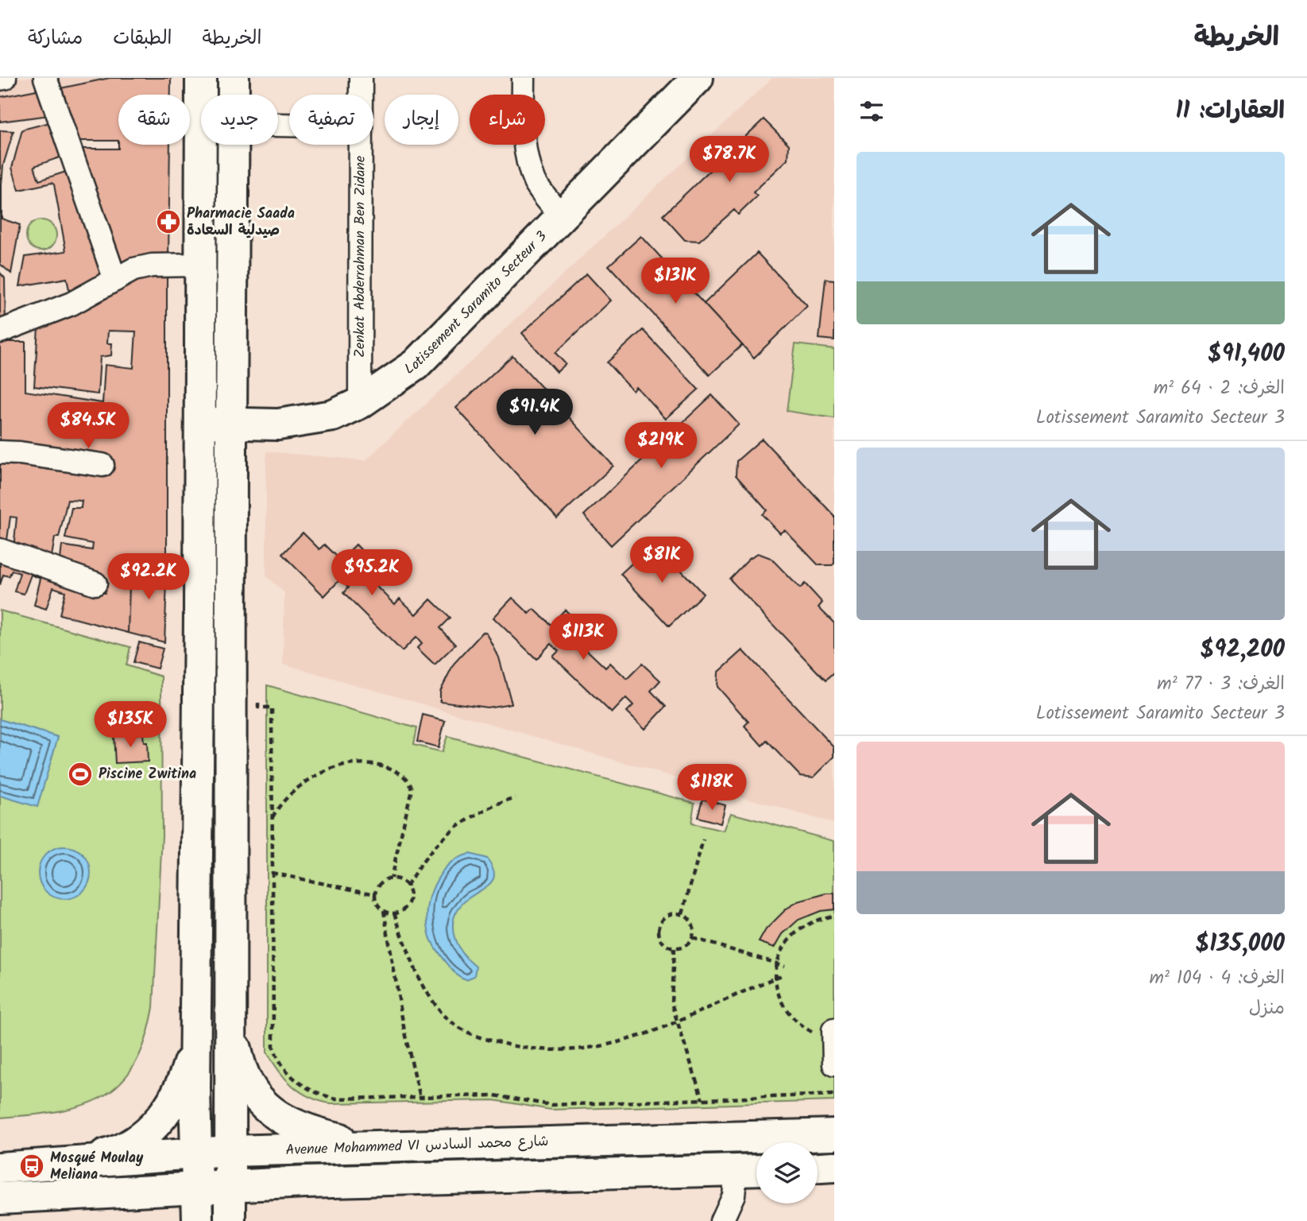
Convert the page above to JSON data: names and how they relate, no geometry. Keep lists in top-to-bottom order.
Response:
{
  "streets": {
    "main road": ["Lotissement Saramito Secteur 3", "Avenue Mohammed VI شارع محمد السادس"],
    "street": ["Zenkat Abderrahman Ben Zidane"]
  },
  "crossings": [
    ["Zenkat Abderrahman Ben Zidane", "Lotissement Saramito Secteur 3"]
  ],
  "places": {
    "pharmacy": ["Pharmacie Saada صيدلية السعادة"],
    "sports": ["Piscine Zwitina"],
    "bus stop": ["Mosqué Moulay Meliana"]
  },
  "page": {
    "header": "الخريطة",
    "nav": ["الخريطة", "الطبقات", "مشاركة"],
    "heading": "العقارات: 11",
    "chip": [
      "شراء",
      "إيجار",
      "تصفية",
      "جديد",
      "شقة"
    ],
    "price": [
      "$78.7K",
      "$131K",
      "$91.4K",
      "$84.5K",
      "$219K",
      "$81K",
      "$95.2K",
      "$92.2K",
      "$113K",
      "$135K",
      "$118K"
    ],
    "list": [
      {
        "name": "$91,400",
        "note": "الغرف: 2 · 64 m² · Lotissement Saramito Secteur 3"
      },
      {
        "name": "$92,200",
        "note": "الغرف: 3 · 77 m² · Lotissement Saramito Secteur 3"
      },
      {
        "name": "$135,000",
        "note": "الغرف: 4 · 104 m² · منزل"
      }
    ]
  }
}
